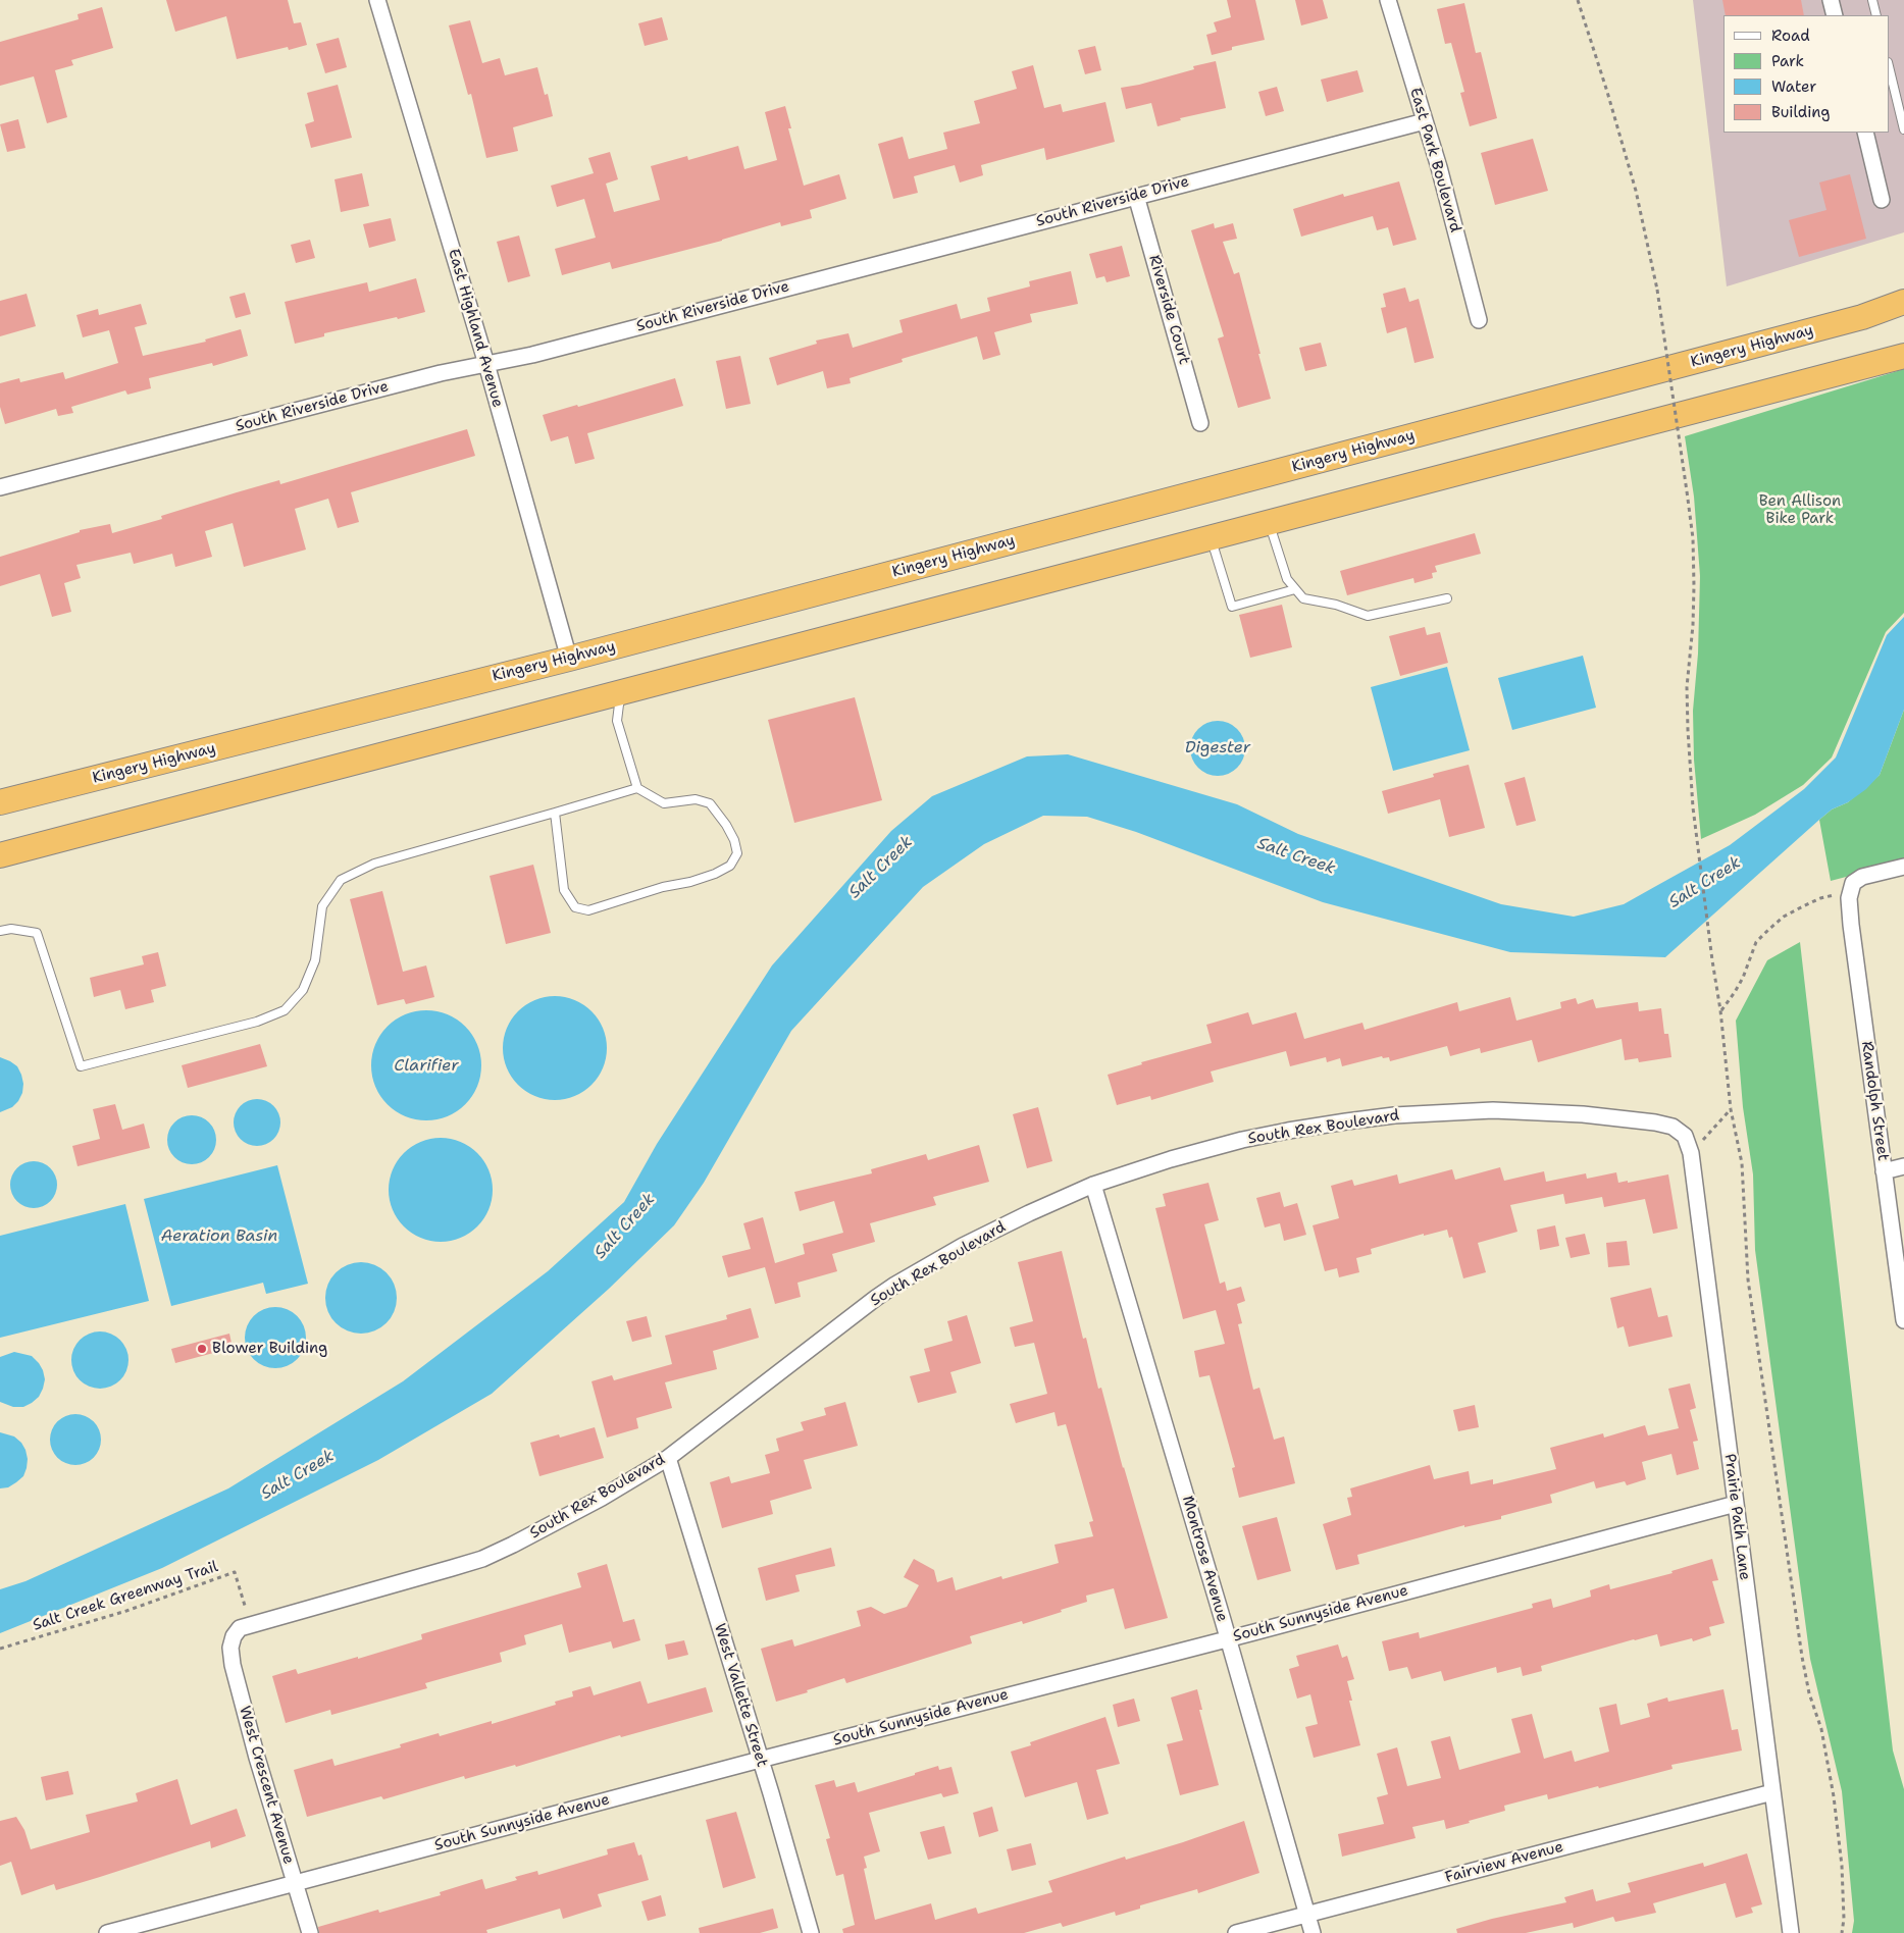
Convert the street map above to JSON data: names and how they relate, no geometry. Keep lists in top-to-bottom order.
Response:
{
  "streets": {
    "highway": ["Kingery Highway"],
    "street": [
      "East Park Boulevard",
      "South Riverside Drive",
      "Riverside Court",
      "East Highland Avenue",
      "Randolph Street",
      "South Rex Boulevard",
      "Prairie Path Lane",
      "Montrose Avenue",
      "South Sunnyside Avenue",
      "West Vallette Street",
      "West Crescent Avenue",
      "Fairview Avenue"
    ],
    "path": ["Salt Creek Greenway Trail"]
  },
  "crossings": [
    ["East Park Boulevard", "South Riverside Drive"],
    ["South Riverside Drive", "Riverside Court"],
    ["South Riverside Drive", "East Highland Avenue"],
    ["East Highland Avenue", "Kingery Highway"],
    ["South Rex Boulevard", "Prairie Path Lane"],
    ["South Rex Boulevard", "Montrose Avenue"],
    ["South Rex Boulevard", "Salt Creek Greenway Trail"],
    ["South Rex Boulevard", "West Vallette Street"],
    ["South Rex Boulevard", "West Crescent Avenue"],
    ["Prairie Path Lane", "South Sunnyside Avenue"],
    ["Prairie Path Lane", "Fairview Avenue"],
    ["Montrose Avenue", "South Sunnyside Avenue"],
    ["Montrose Avenue", "Fairview Avenue"],
    ["South Sunnyside Avenue", "West Vallette Street"],
    ["South Sunnyside Avenue", "West Crescent Avenue"]
  ],
  "water": [
    "Digester",
    "Salt Creek",
    "Clarifier",
    "Aeration Basin"
  ],
  "parks": ["Ben Allison Bike Park"],
  "places": ["Blower Building"],
  "legend": [
    "Road",
    "Park",
    "Water",
    "Building"
  ]
}
